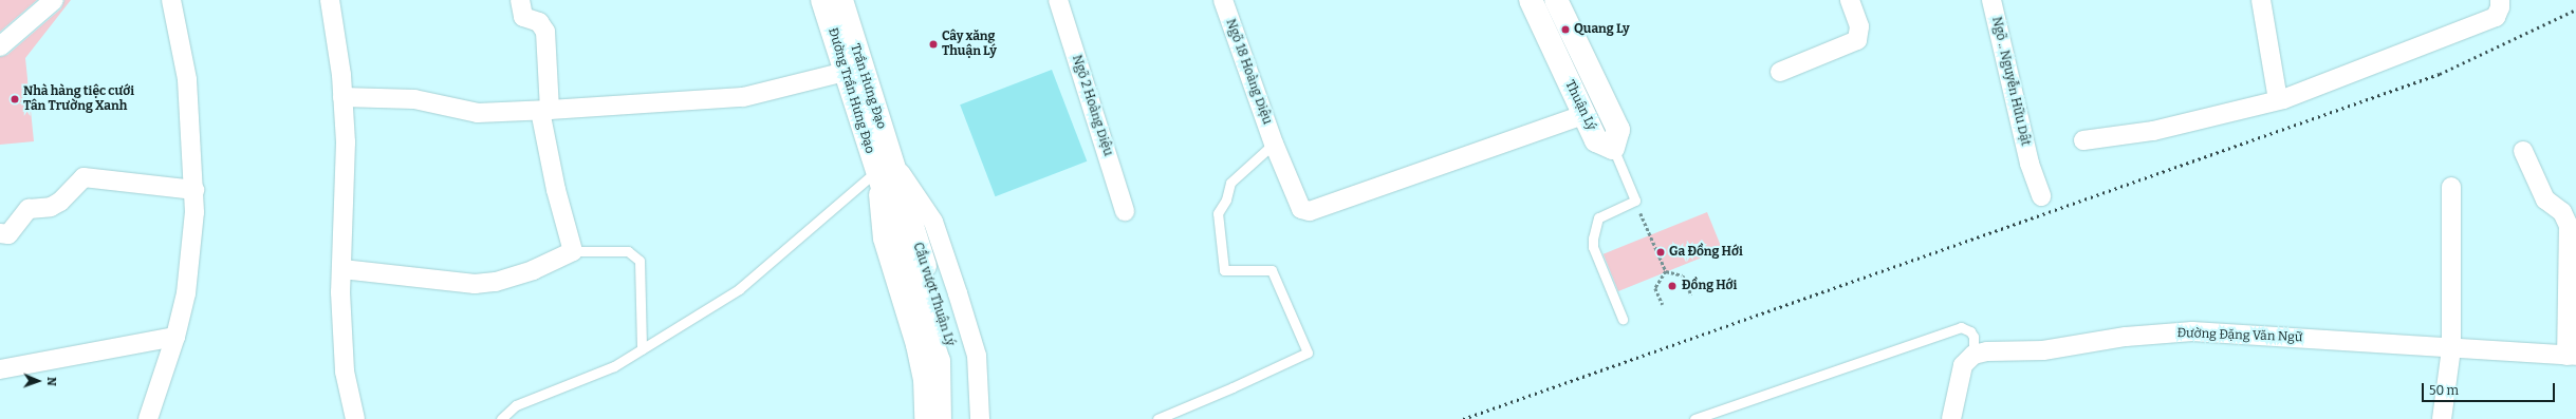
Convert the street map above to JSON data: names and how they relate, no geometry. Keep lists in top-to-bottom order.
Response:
{
  "streets": {
    "main road": [
      "Trần Hưng Đạo",
      "Đường Trần Hưng Đạo",
      "Thuận Lý",
      "Cầu vượt Thuận Lý"
    ],
    "street": [
      "Ngõ 18 Hoàng Diệu",
      "Ngõ .. Nguyễn Hữu Dật",
      "Ngõ 2 Hoàng Diệu",
      "Đường Đặng Văn Ngữ"
    ]
  },
  "crossings": [
    ["Ngõ 18 Hoàng Diệu", "Thuận Lý"],
    ["Trần Hưng Đạo", "Đường Trần Hưng Đạo"],
    ["Trần Hưng Đạo", "Cầu vượt Thuận Lý"],
    ["Đường Trần Hưng Đạo", "Cầu vượt Thuận Lý"]
  ],
  "places": [
    "Quang Ly",
    "Cây xăng Thuận Lý",
    "Nhà hàng tiệc cưới Tân Trường Xanh",
    "Ga Đồng Hới",
    "Đồng Hới"
  ],
  "scale_bar": "50 m",
  "north": "right"
}
